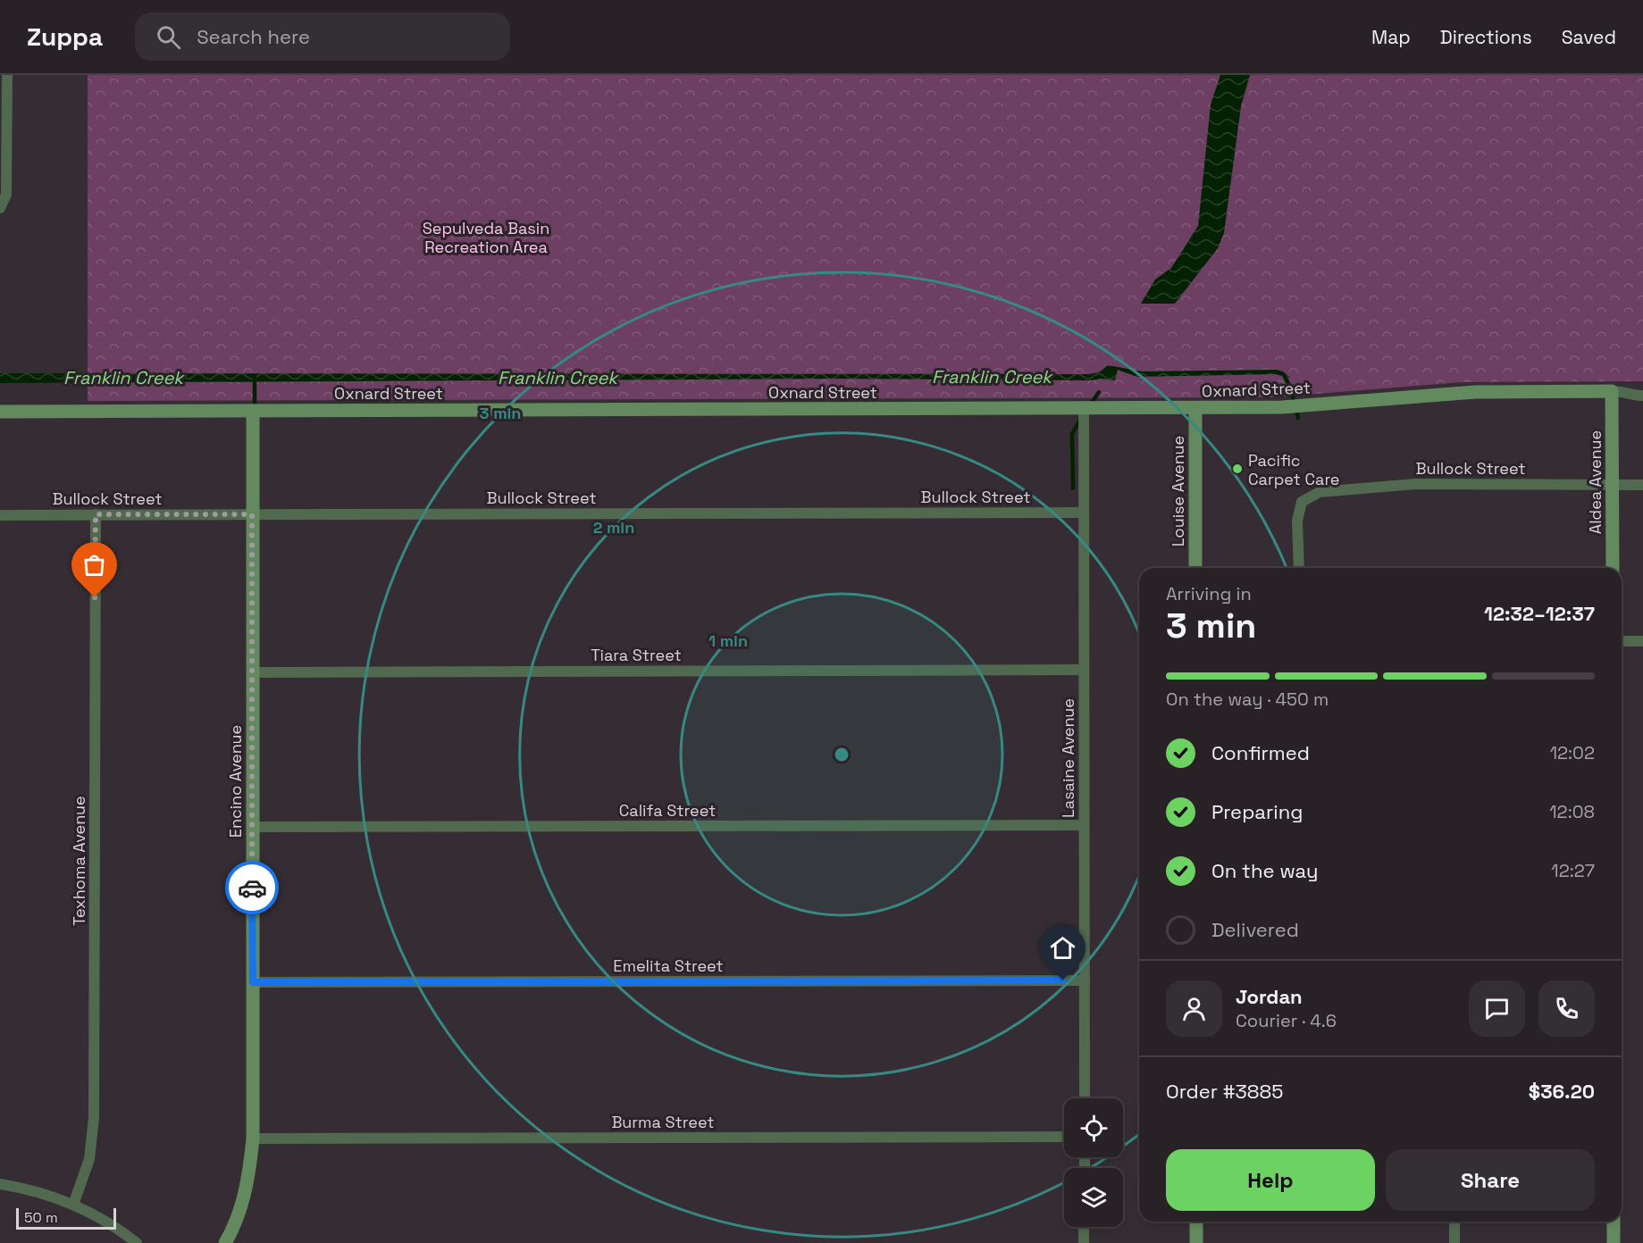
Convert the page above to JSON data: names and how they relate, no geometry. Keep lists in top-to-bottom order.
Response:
{
  "streets": {
    "street": [
      "Oxnard Street",
      "Bullock Street",
      "Aldea Avenue",
      "Louise Avenue",
      "Tiara Street",
      "Lasaine Avenue",
      "Encino Avenue",
      "Califa Street",
      "Texhoma Avenue",
      "Emelita Street",
      "Burma Street"
    ]
  },
  "crossings": [
    ["Oxnard Street", "Aldea Avenue"],
    ["Oxnard Street", "Louise Avenue"],
    ["Oxnard Street", "Lasaine Avenue"],
    ["Oxnard Street", "Encino Avenue"],
    ["Bullock Street", "Aldea Avenue"],
    ["Bullock Street", "Lasaine Avenue"],
    ["Bullock Street", "Encino Avenue"],
    ["Bullock Street", "Texhoma Avenue"],
    ["Tiara Street", "Lasaine Avenue"],
    ["Tiara Street", "Encino Avenue"],
    ["Lasaine Avenue", "Califa Street"],
    ["Lasaine Avenue", "Emelita Street"],
    ["Encino Avenue", "Califa Street"],
    ["Encino Avenue", "Emelita Street"],
    ["Encino Avenue", "Burma Street"]
  ],
  "water": ["Franklin Creek"],
  "parks": ["Sepulveda Basin Recreation Area"],
  "places": ["Pacific Carpet Care"],
  "scale_bar": "50 m",
  "page": {
    "header": "Zuppa",
    "search": "Search here",
    "nav": ["Map", "Directions", "Saved"],
    "heading": ["3 min", "Arriving in", "12:32–12:37"],
    "panel": [
      "Jordan",
      "Courier · 4.6",
      "Order #3885",
      "$36.20"
    ],
    "bar": "On the way · 450 m",
    "list": [
      ["Confirmed", "12:02"],
      ["Preparing", "12:08"],
      ["On the way", "12:27"],
      "Delivered"
    ],
    "buttons": ["Help", "Share"],
    "scale": "50 m"
  },
  "rings": ["3 min", "2 min", "1 min"]
}
